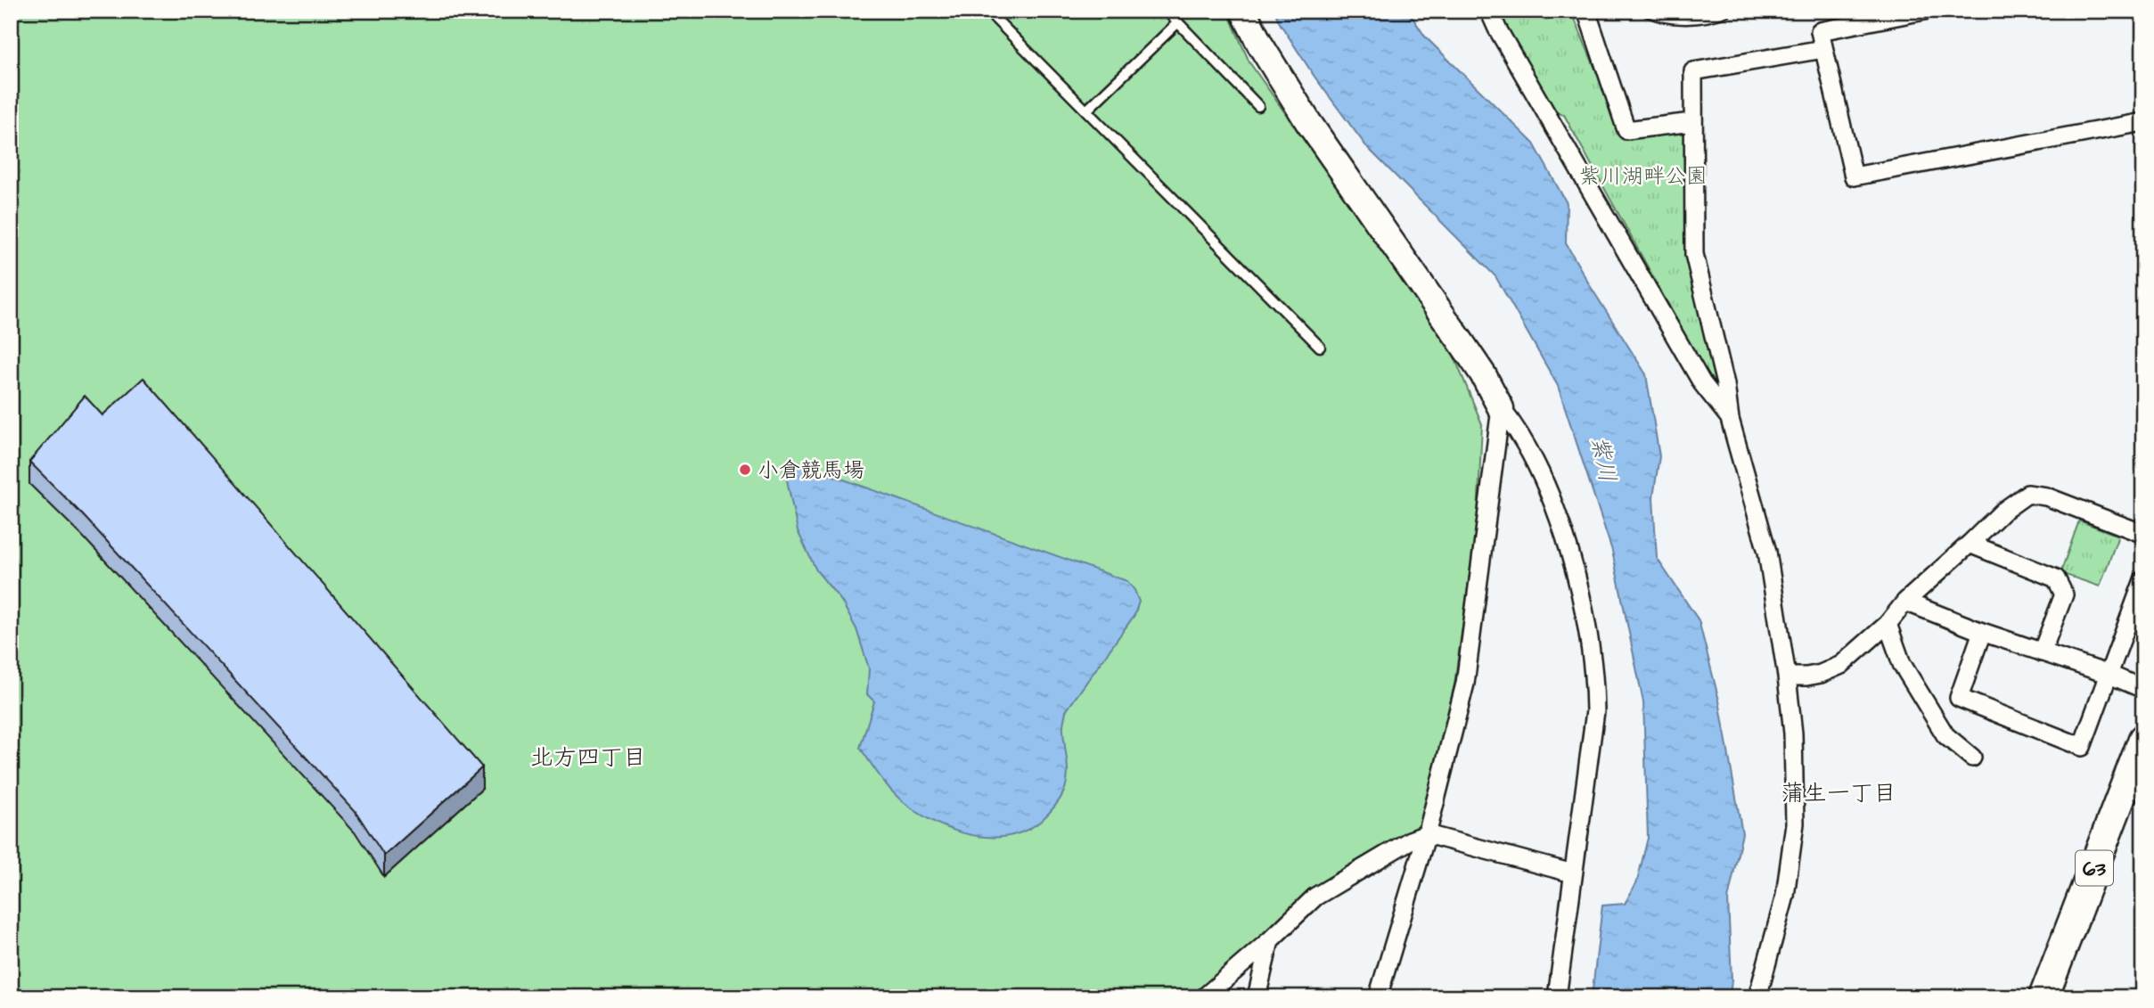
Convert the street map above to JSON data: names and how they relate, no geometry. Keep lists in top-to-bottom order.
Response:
{
  "streets": {
    "main road": ["63"]
  },
  "districts": ["北方四丁目", "蒲生一丁目"],
  "water": ["紫川"],
  "parks": ["紫川湖畔公園"],
  "places": ["小倉競馬場"]
}
